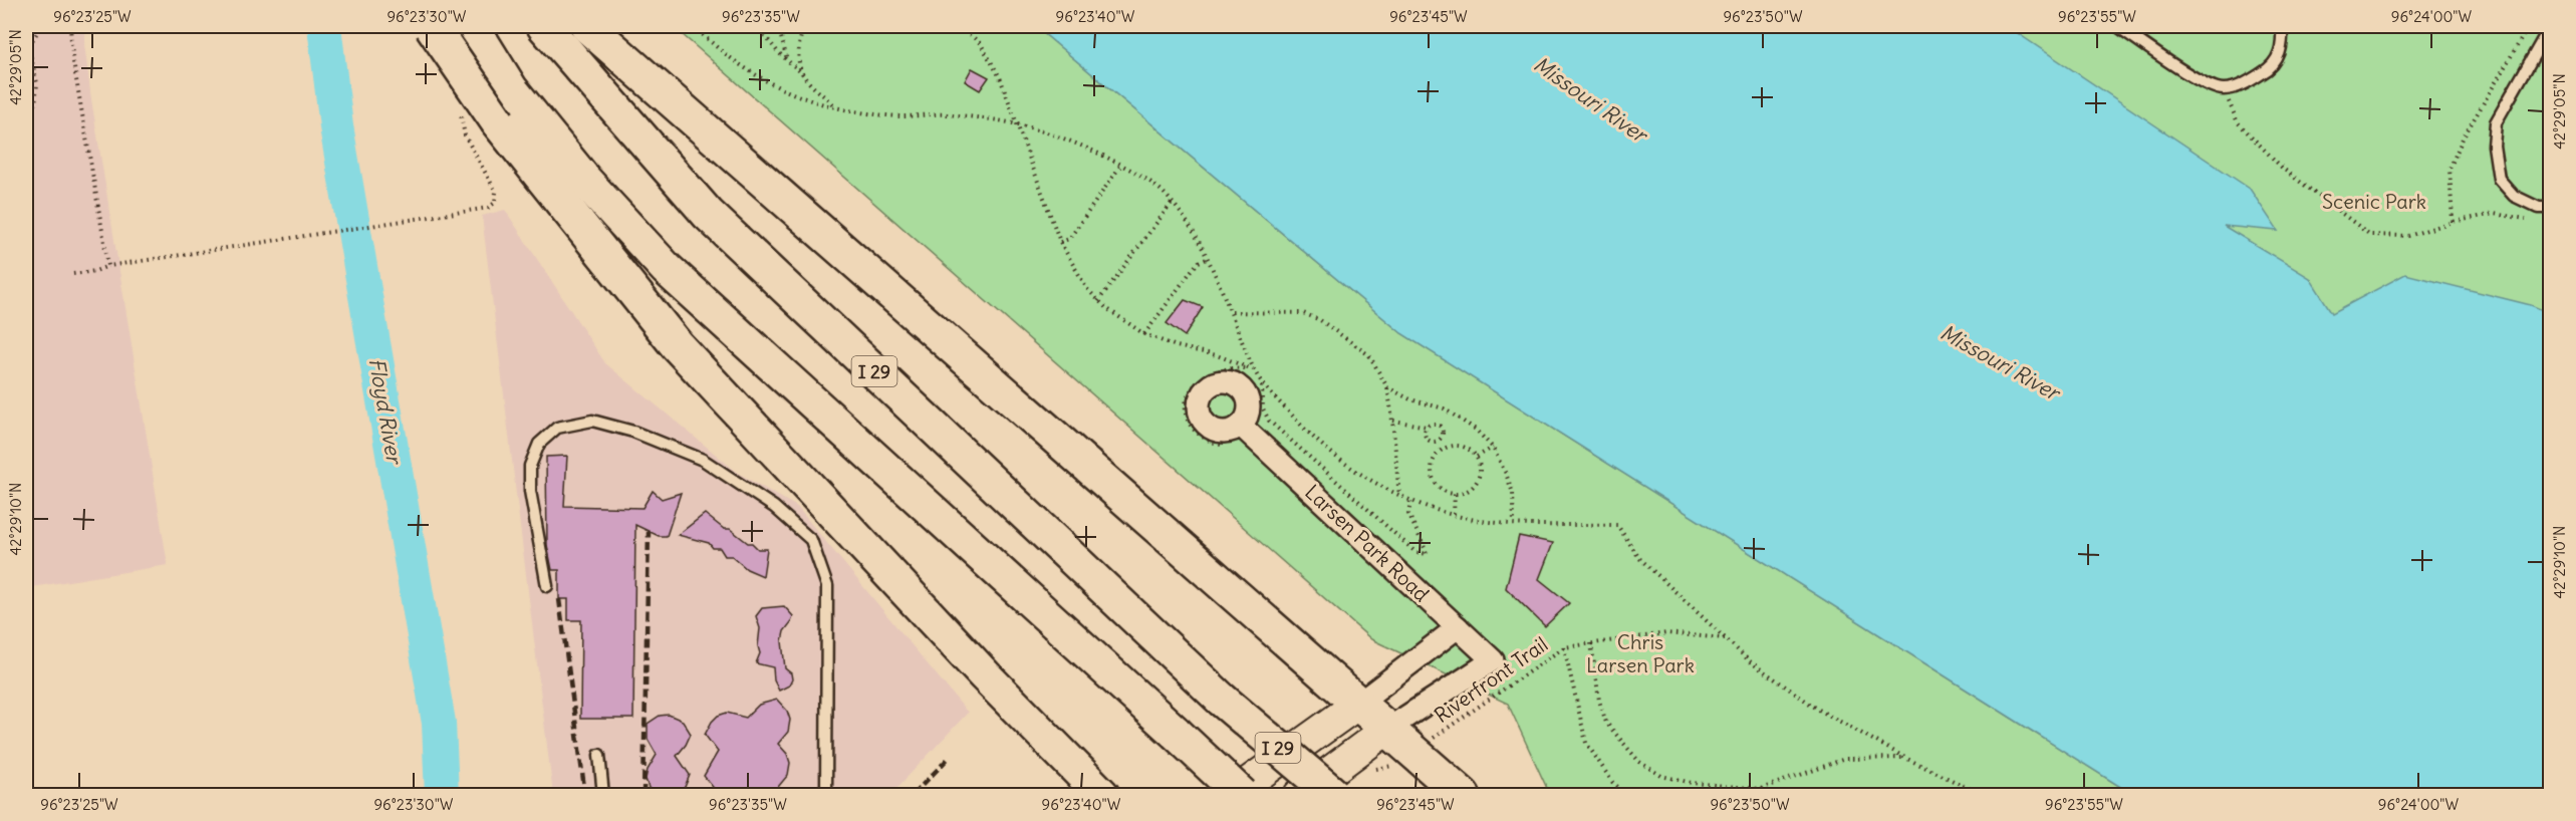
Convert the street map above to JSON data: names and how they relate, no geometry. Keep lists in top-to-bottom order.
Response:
{
  "streets": {
    "main road": ["I 29"],
    "street": ["Larsen Park Road"],
    "path": ["Riverfront Trail"]
  },
  "water": ["Missouri River", "Floyd River"],
  "parks": ["Scenic Park", "Chris Larsen Park"],
  "coordinates": [
    "96°23'25\"W",
    "96°23'30\"W",
    "96°23'35\"W",
    "96°23'40\"W",
    "96°23'45\"W",
    "96°23'50\"W",
    "96°23'55\"W",
    "96°24'00\"W",
    "42°29'05\"N",
    "42°29'10\"N"
  ]
}
